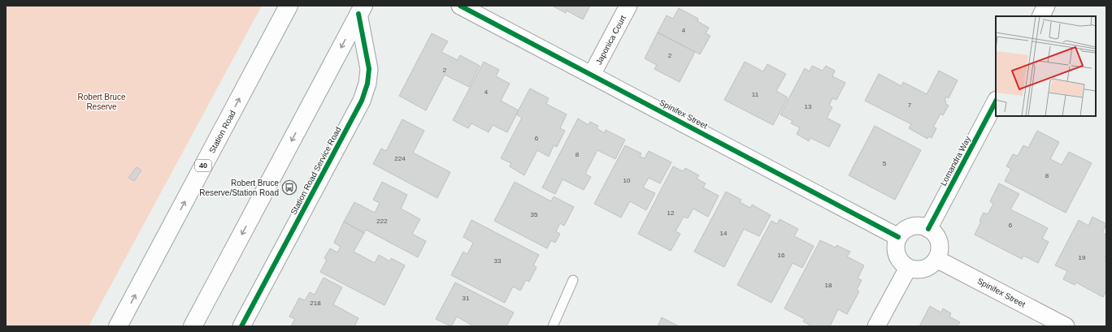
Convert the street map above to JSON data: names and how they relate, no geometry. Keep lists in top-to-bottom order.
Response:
{
  "streets": {
    "main road": ["Station Road", "40"],
    "street": [
      "Japonica Court",
      "Spinifex Street",
      "Lomandra Way",
      "Station Road Service Road"
    ]
  },
  "crossings": [
    ["Japonica Court", "Spinifex Street"],
    ["Spinifex Street", "Lomandra Way"]
  ],
  "parks": ["Robert Bruce Reserve"],
  "places": {
    "bus stop": ["Robert Bruce Reserve/Station Road"]
  },
  "house_numbers": [
    "4",
    "2",
    "2",
    "4",
    "11",
    "7",
    "13",
    "6",
    "8",
    "224",
    "5",
    "8",
    "10",
    "12",
    "35",
    "222",
    "6",
    "14",
    "16",
    "19",
    "33",
    "18",
    "31",
    "218"
  ]
}
